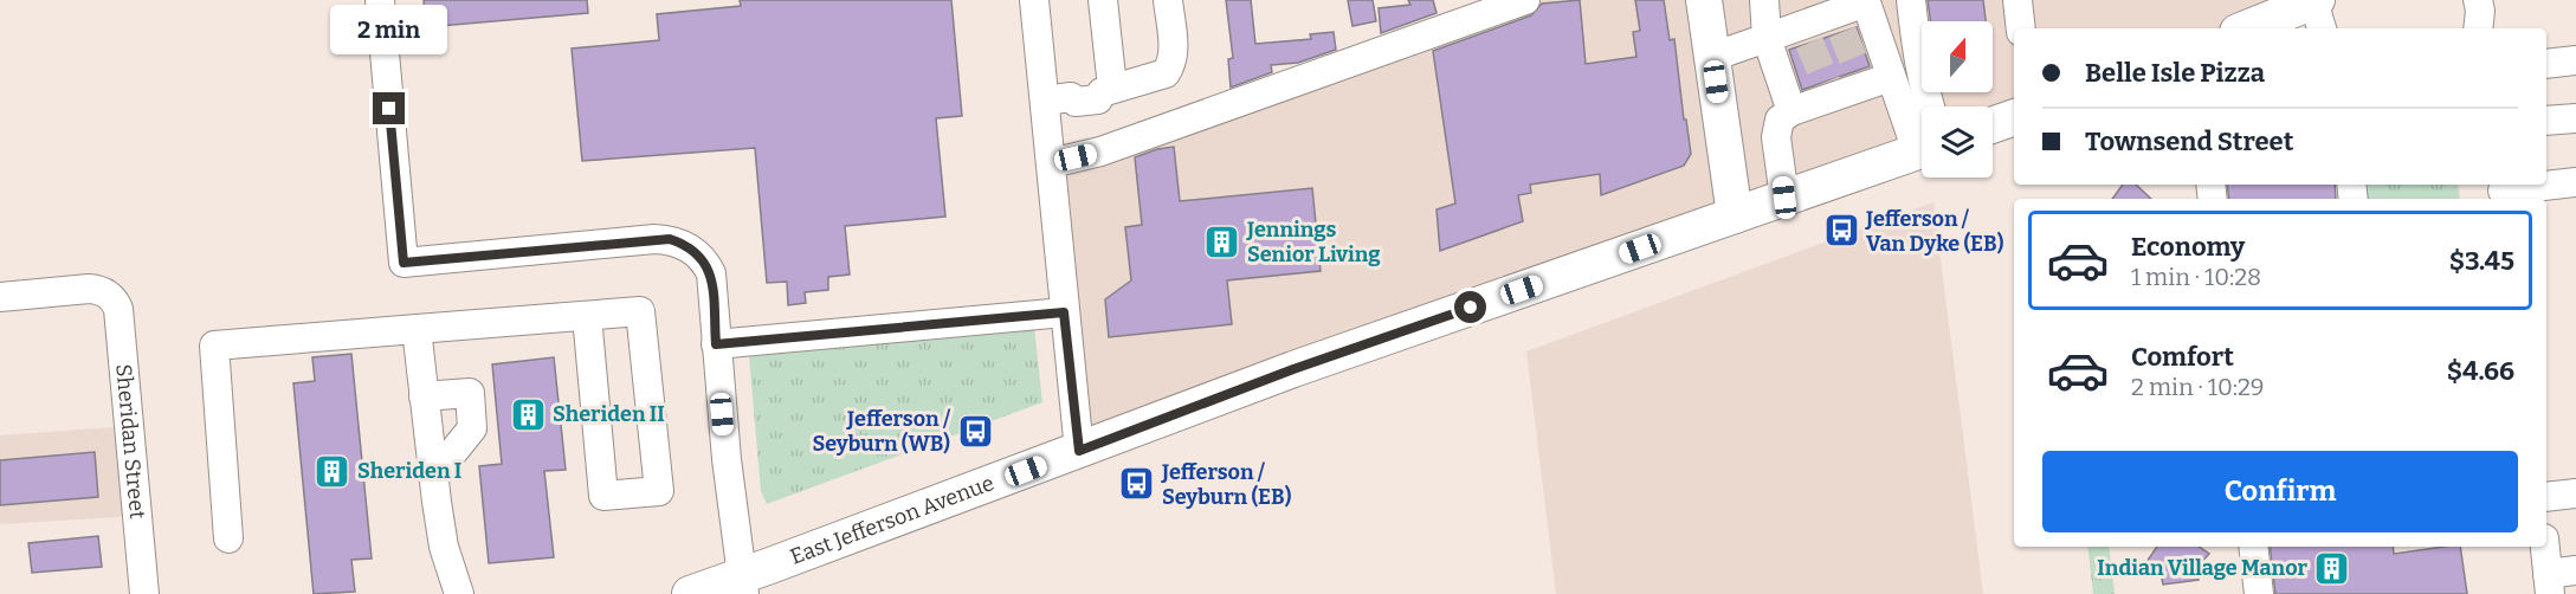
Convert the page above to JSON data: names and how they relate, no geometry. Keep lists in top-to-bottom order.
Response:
{
  "streets": {
    "main road": ["East Jefferson Avenue"],
    "street": ["Sheridan Street"]
  },
  "places": {
    "bus stop": ["Jefferson / Van Dyke (EB)", "Jefferson / Seyburn (WB)", "Jefferson / Seyburn (EB)"],
    "building": [
      "Jennings Senior Living",
      "Sheriden II",
      "Sheriden I",
      "Indian Village Manor"
    ]
  },
  "north": "top",
  "page": {
    "bubble": "2 min",
    "banner": ["Belle Isle Pizza", "Townsend Street"],
    "list": [
      {
        "name": "Economy",
        "note": "1 min · 10:28",
        "value": "$3.45"
      },
      {
        "name": "Comfort",
        "note": "2 min · 10:29",
        "value": "$4.66"
      }
    ],
    "buttons": "Confirm"
  }
}
